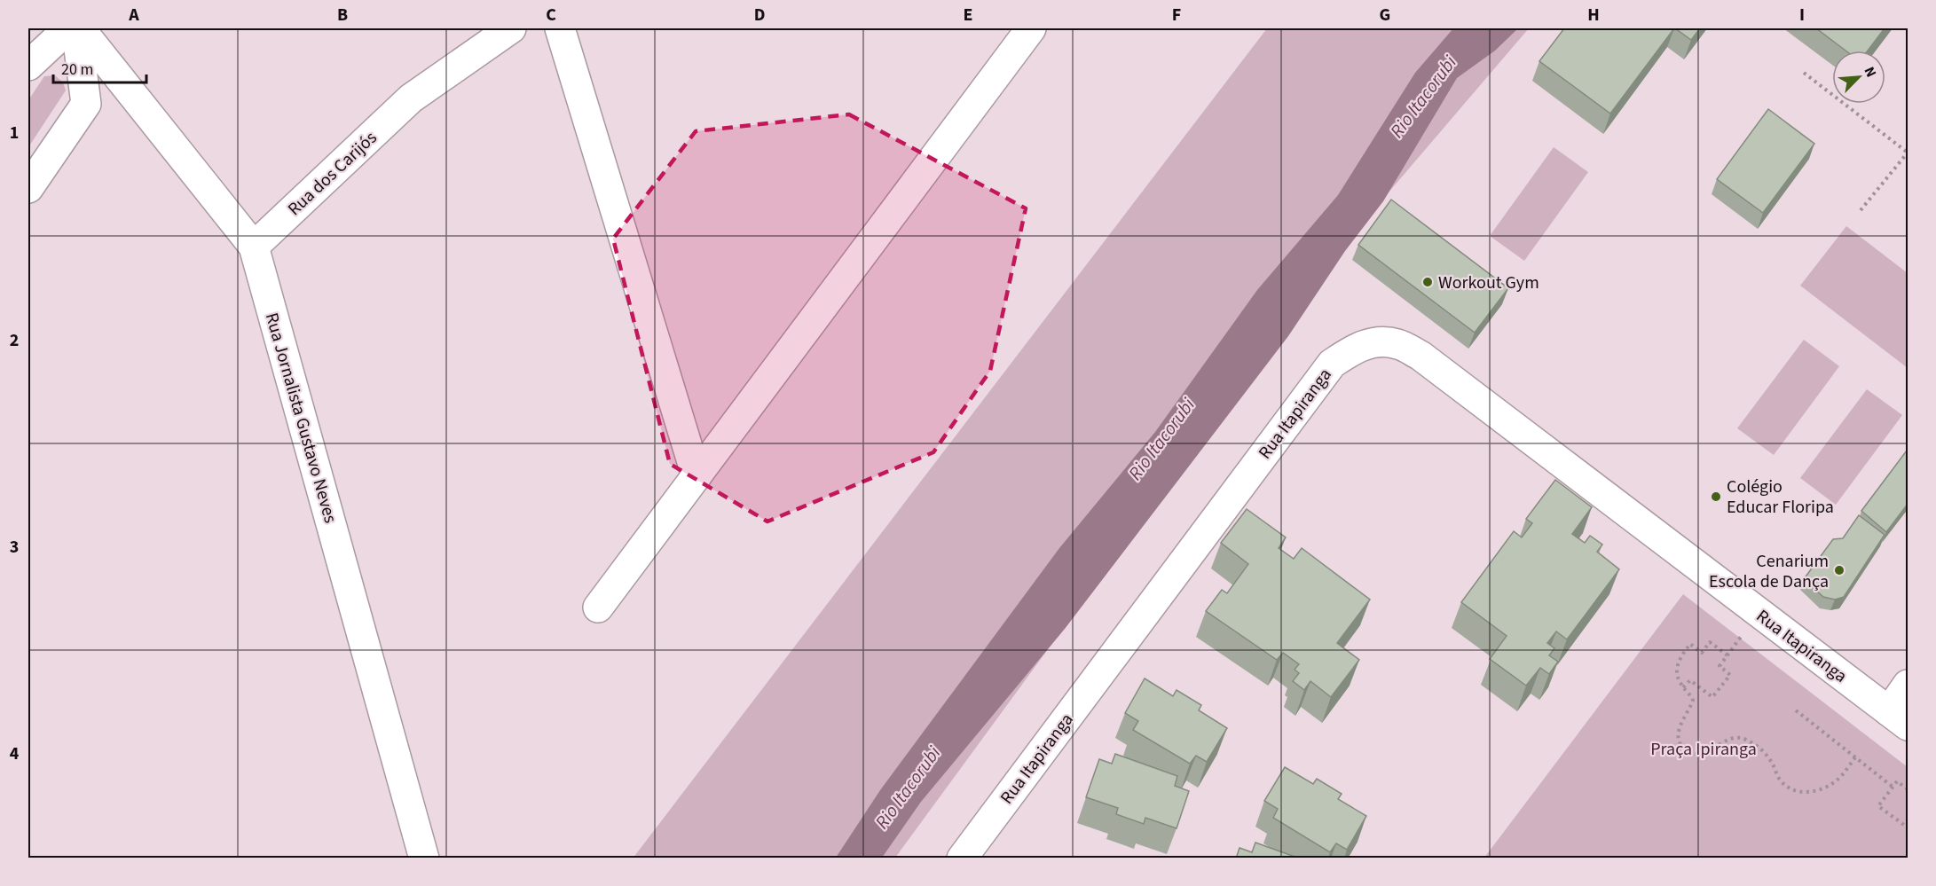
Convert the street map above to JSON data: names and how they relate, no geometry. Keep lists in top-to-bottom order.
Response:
{
  "streets": {
    "street": ["Rua dos Carijós", "Rua Itapiranga", "Rua Jornalista Gustavo Neves"]
  },
  "crossings": [
    ["Rua dos Carijós", "Rua Jornalista Gustavo Neves"]
  ],
  "water": ["Rio Itacorubi"],
  "parks": ["Praça Ipiranga"],
  "places": ["Workout Gym", "Colégio Educar Floripa", "Cenarium Escola de Dança"],
  "scale_bar": "20 m",
  "north": "top right",
  "grid": {
    "columns": [
      "A",
      "B",
      "C",
      "D",
      "E",
      "F",
      "G",
      "H",
      "I"
    ],
    "rows": [
      "1",
      "2",
      "3",
      "4"
    ]
  }
}
